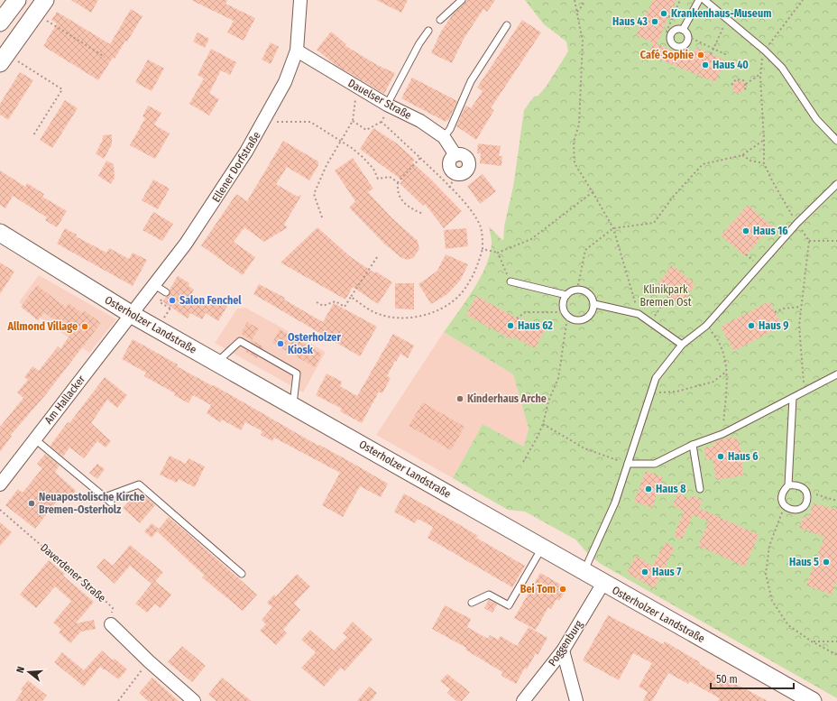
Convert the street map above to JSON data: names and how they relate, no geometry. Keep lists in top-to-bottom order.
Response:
{
  "streets": {
    "main road": ["Osterholzer Landstraße"],
    "street": [
      "Dauelser Straße",
      "Ellener Dorfstraße",
      "Am Hallacker",
      "Poggenburg"
    ],
    "path": ["Daverdener Straße"]
  },
  "crossings": [
    ["Dauelser Straße", "Ellener Dorfstraße"],
    ["Ellener Dorfstraße", "Osterholzer Landstraße"],
    ["Ellener Dorfstraße", "Am Hallacker"],
    ["Osterholzer Landstraße", "Am Hallacker"],
    ["Osterholzer Landstraße", "Poggenburg"]
  ],
  "parks": ["Klinikpark Bremen Ost"],
  "places": [
    "Krankenhaus-Museum",
    "Haus 43",
    "Café Sophie",
    "Haus 40",
    "Haus 16",
    "Salon Fenchel",
    "Haus 62",
    "Haus 9",
    "Allmond Village",
    "Osterholzer Kiosk",
    "Kinderhaus Arche",
    "Haus 6",
    "Haus 8",
    "Neuapostolische Kirche Bremen-Osterholz",
    "Haus 5",
    "Haus 7",
    "Bei Tom"
  ],
  "scale_bar": "50 m",
  "north": "left"
}
